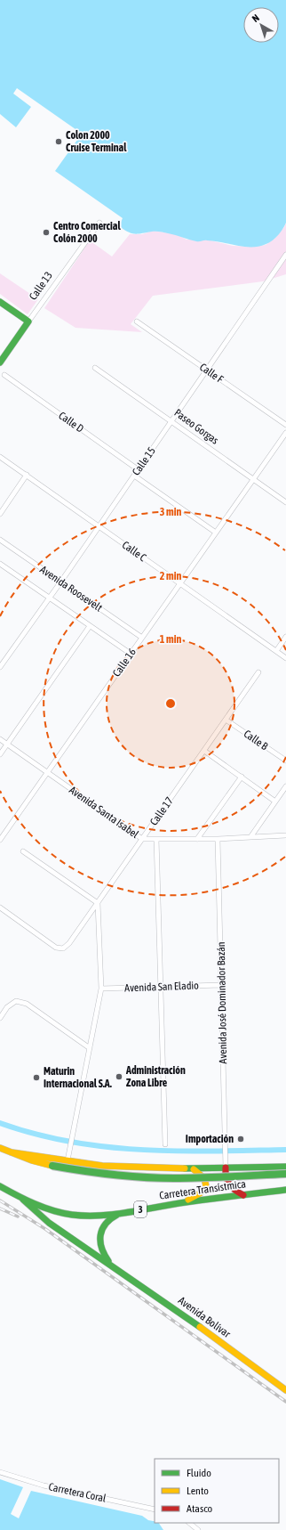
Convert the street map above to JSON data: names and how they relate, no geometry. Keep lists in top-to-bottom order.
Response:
{
  "streets": {
    "main road": [
      "Calle 13",
      "Carretera Transístmica",
      "3",
      "Avenida Bolívar"
    ],
    "street": [
      "Calle F",
      "Calle D",
      "Paseo Gorgas",
      "Calle 15",
      "Calle C",
      "Avenida Roosevelt",
      "Calle 16",
      "Calle B",
      "Calle 17",
      "Avenida Santa Isabel",
      "Avenida San Eladio",
      "Avenida José Dominador Bazán",
      "Carretera Coral"
    ]
  },
  "crossings": [
    ["Calle F", "Calle 15"],
    ["Calle D", "Calle 15"],
    ["Paseo Gorgas", "Calle 15"],
    ["Paseo Gorgas", "Calle 16"],
    ["Calle 15", "Calle C"],
    ["Calle 15", "Avenida Roosevelt"],
    ["Calle C", "Calle 16"],
    ["Avenida Roosevelt", "Calle 16"],
    ["Calle 16", "Avenida Santa Isabel"],
    ["Calle B", "Calle 17"],
    ["Calle 17", "Avenida Santa Isabel"],
    ["Avenida Santa Isabel", "Avenida José Dominador Bazán"],
    ["Avenida San Eladio", "Avenida José Dominador Bazán"],
    ["Carretera Transístmica", "Avenida Bolívar"]
  ],
  "places": [
    "Colon 2000 Cruise Terminal",
    "Centro Comercial Colón 2000",
    "Administración Zona Libre",
    "Maturin Internacional S.A.",
    "Importación"
  ],
  "legend": ["Fluido", "Lento", "Atasco"],
  "north": "top left",
  "rings": ["3 min", "2 min", "1 min"]
}
